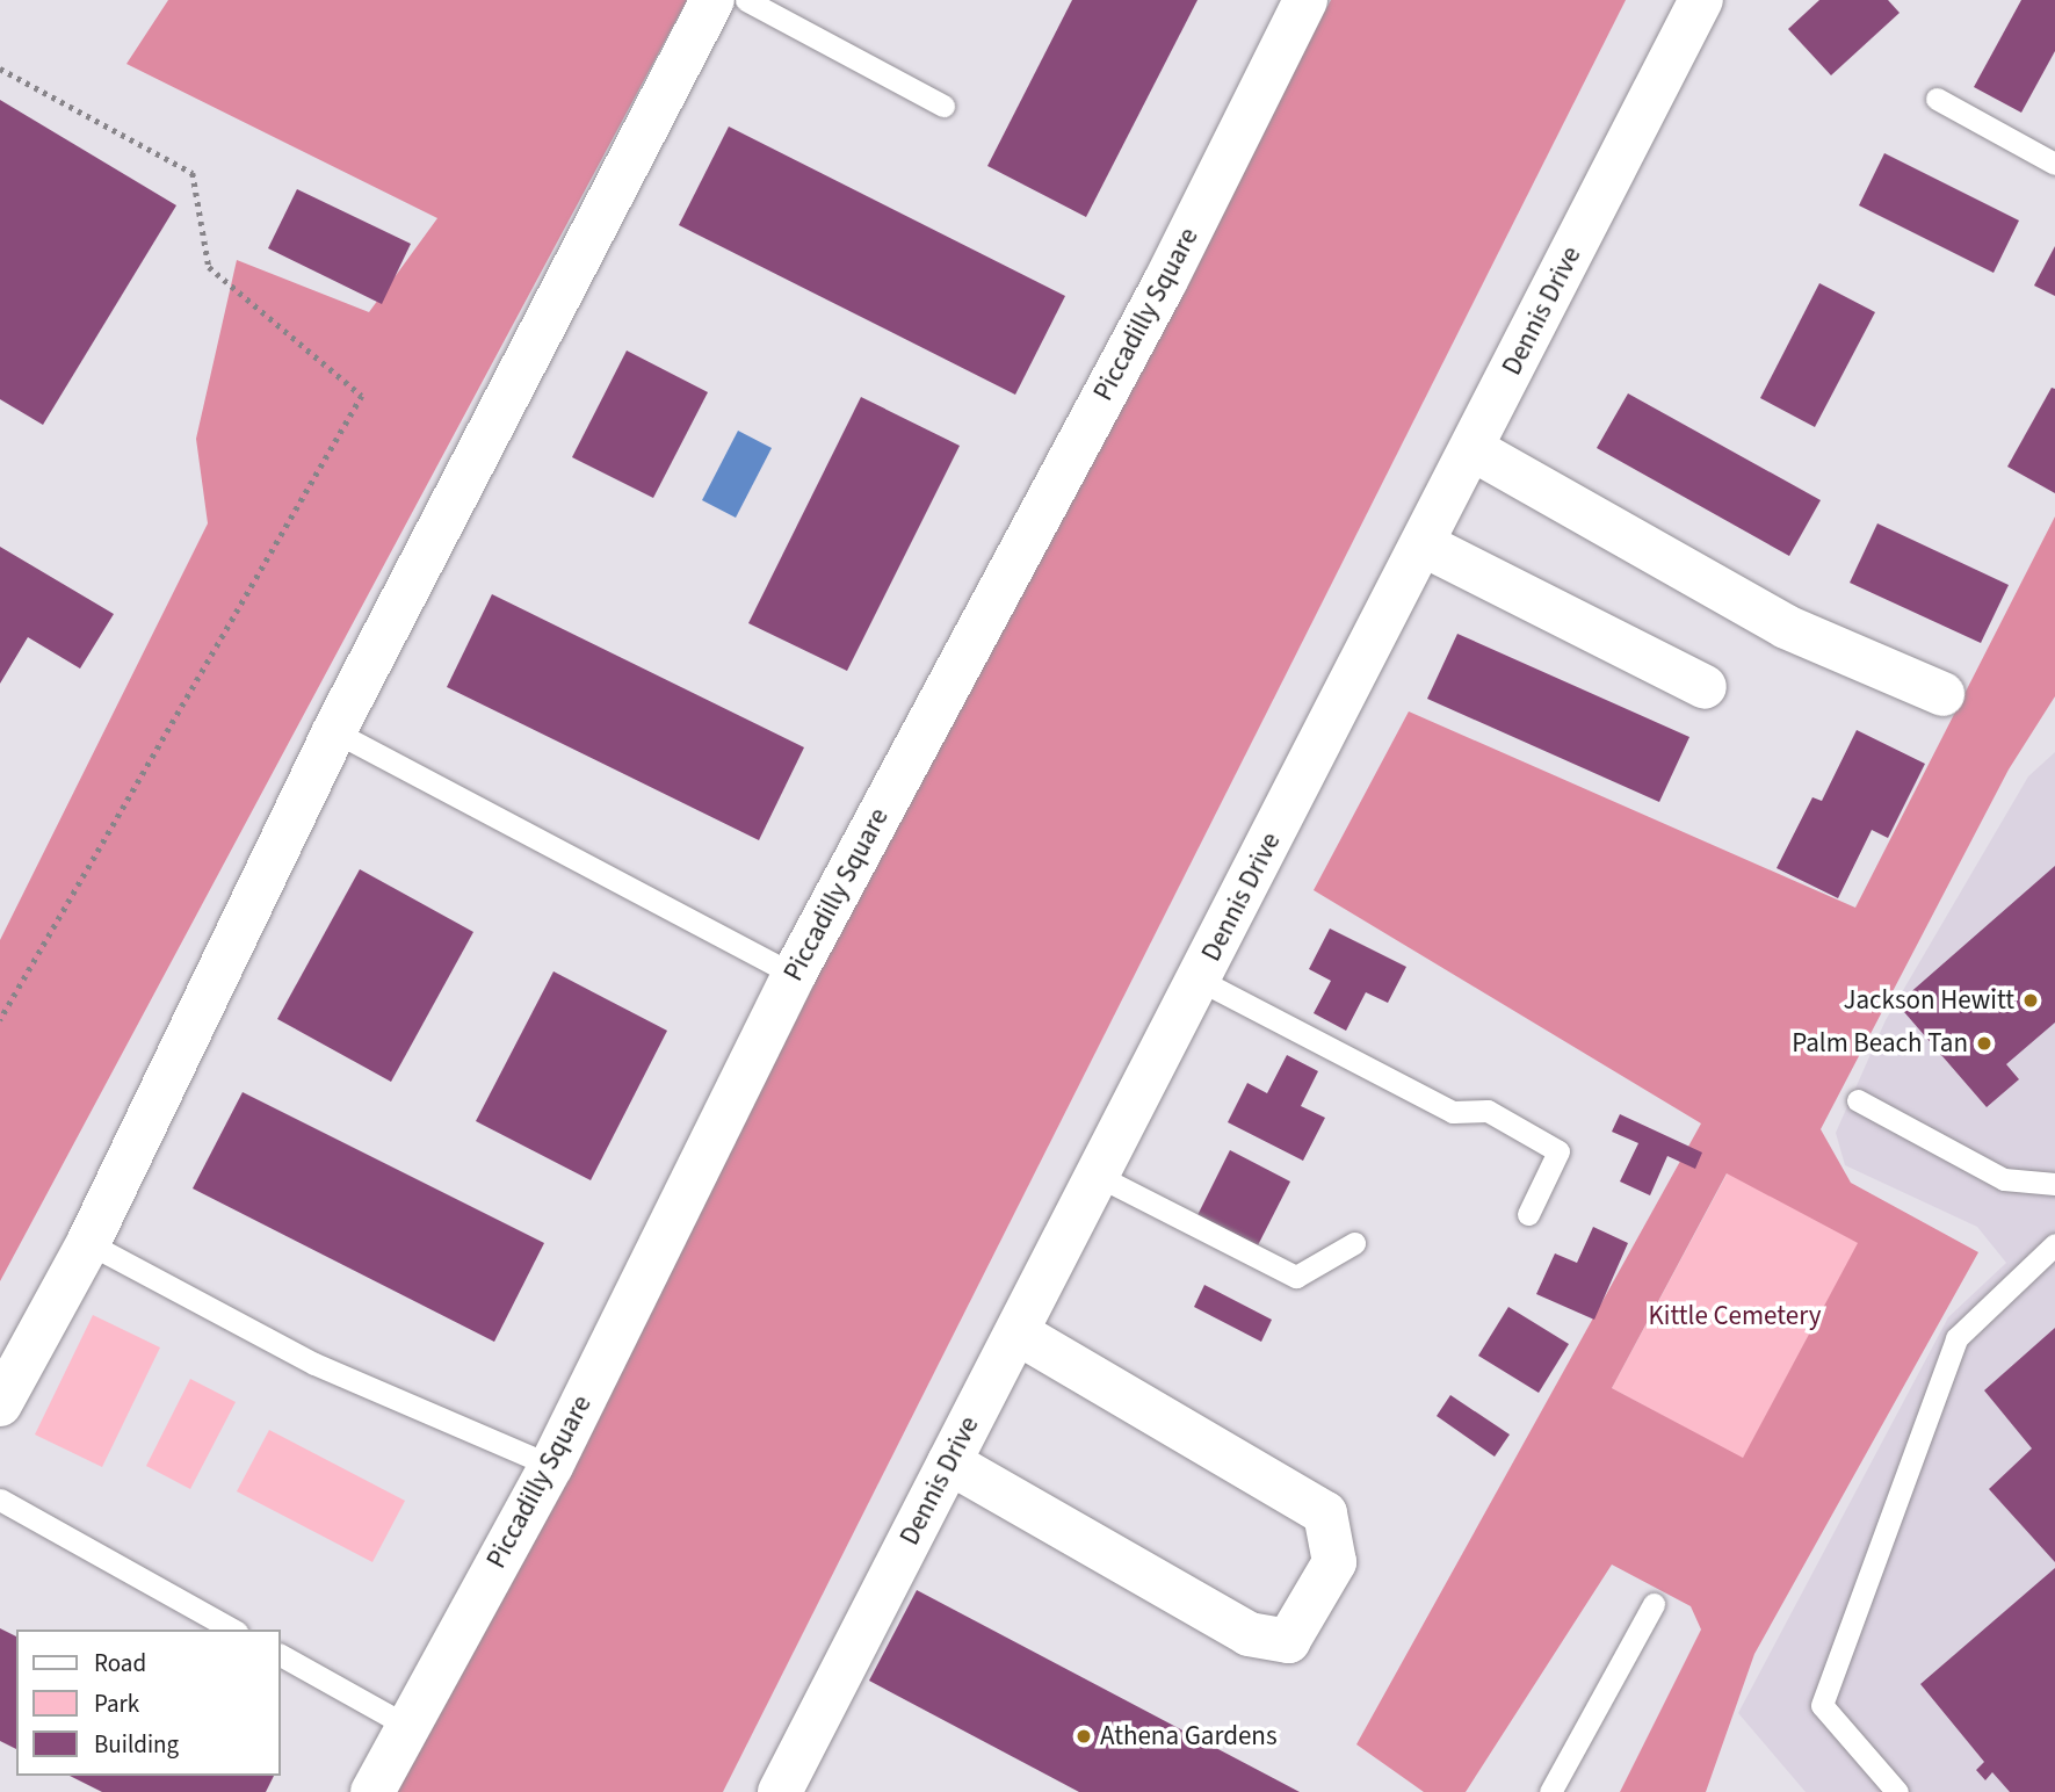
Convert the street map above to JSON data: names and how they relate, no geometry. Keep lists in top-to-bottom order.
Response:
{
  "streets": {
    "street": ["Dennis Drive", "Piccadilly Square"]
  },
  "parks": ["Kittle Cemetery"],
  "places": ["Jackson Hewitt", "Palm Beach Tan", "Athena Gardens"],
  "legend": ["Road", "Park", "Building"]
}
